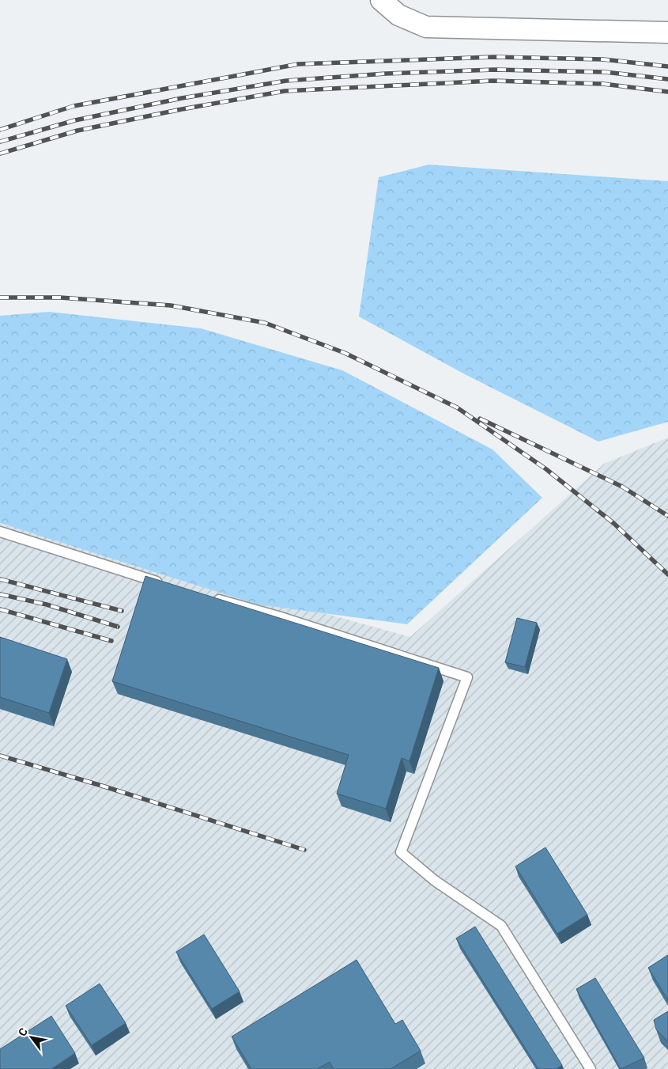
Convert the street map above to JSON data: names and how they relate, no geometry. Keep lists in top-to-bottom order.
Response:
{
  "north": "top left"
}
